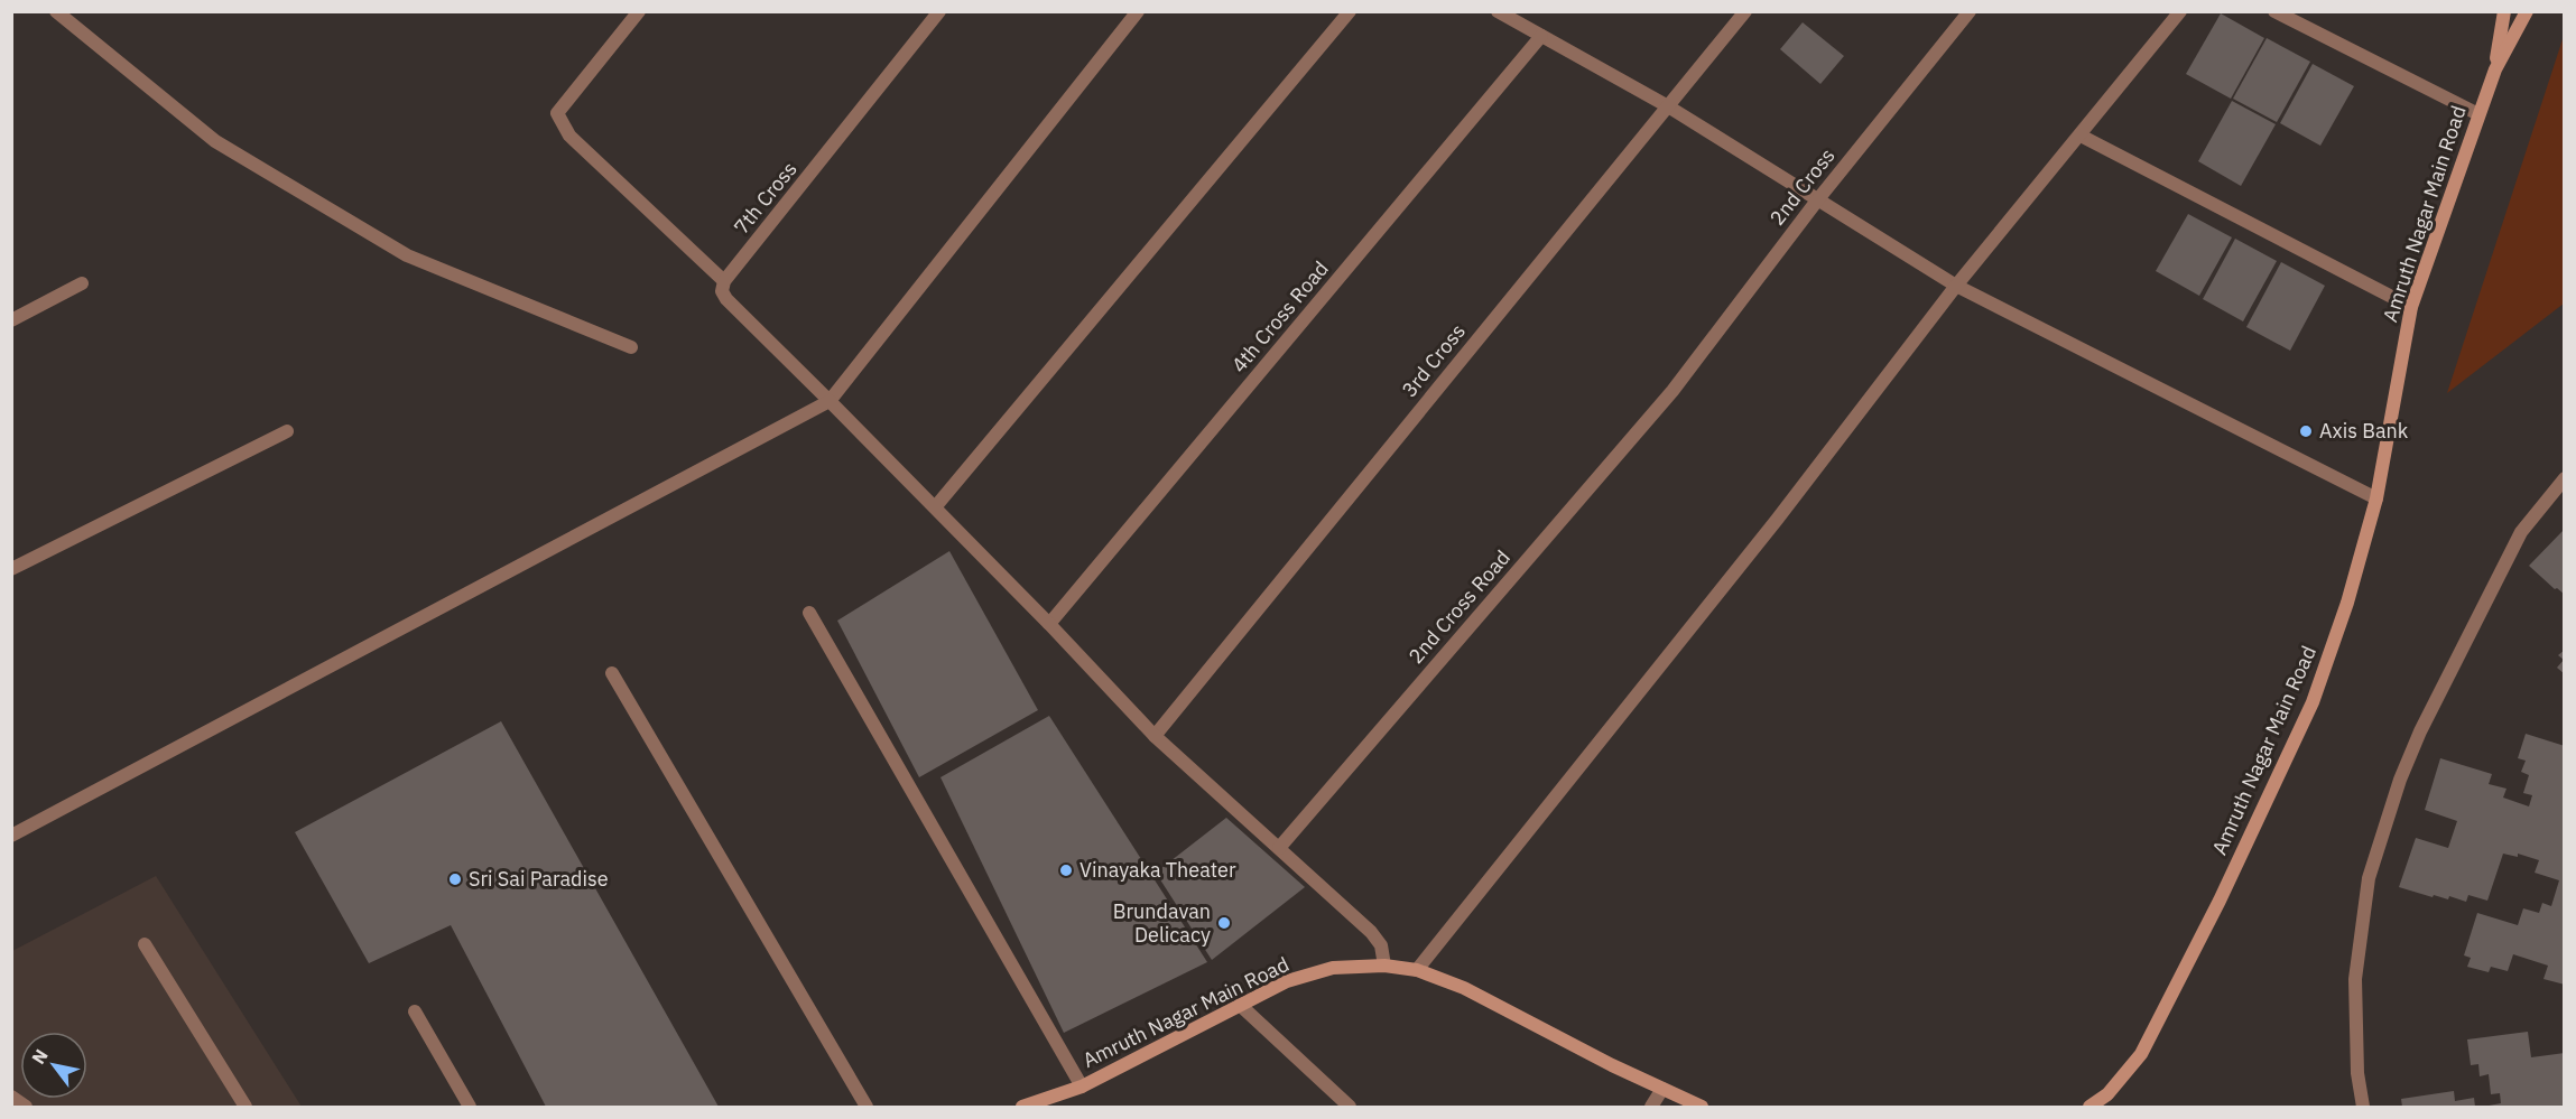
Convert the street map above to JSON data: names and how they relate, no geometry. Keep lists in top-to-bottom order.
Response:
{
  "streets": {
    "main road": ["Amruth Nagar Main Road"],
    "street": [
      "2nd Cross",
      "7th Cross",
      "4th Cross Road",
      "3rd Cross",
      "2nd Cross Road"
    ]
  },
  "crossings": [
    ["2nd Cross", "2nd Cross Road"]
  ],
  "places": [
    "Axis Bank",
    "Vinayaka Theater",
    "Sri Sai Paradise",
    "Brundavan Delicacy"
  ],
  "north": "top left"
}
